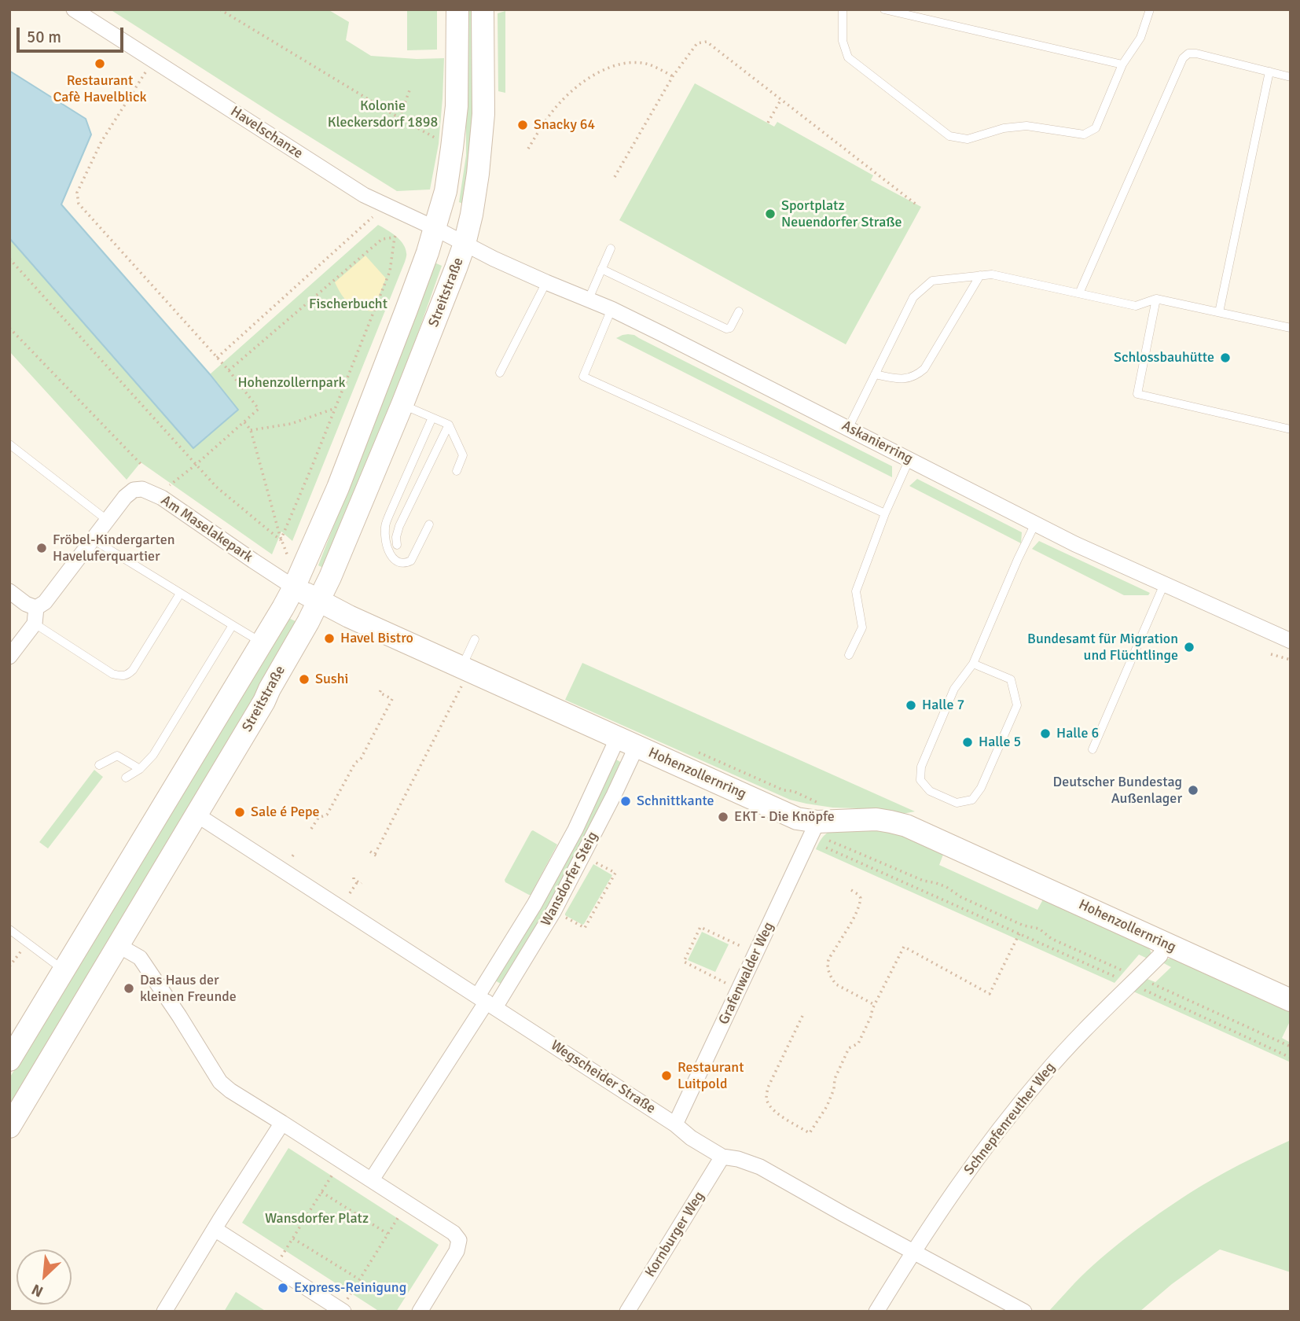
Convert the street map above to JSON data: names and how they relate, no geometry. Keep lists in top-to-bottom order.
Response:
{
  "streets": {
    "main road": ["Streitstraße", "Hohenzollernring"],
    "street": [
      "Havelschanze",
      "Askanierring",
      "Am Maselakepark",
      "Wansdorfer Steig",
      "Grafenwalder Weg",
      "Wegscheider Straße",
      "Schnepfenreuther Weg",
      "Kornburger Weg"
    ]
  },
  "crossings": [
    ["Havelschanze", "Streitstraße"],
    ["Havelschanze", "Askanierring"],
    ["Streitstraße", "Askanierring"],
    ["Streitstraße", "Hohenzollernring"],
    ["Streitstraße", "Wegscheider Straße"],
    ["Am Maselakepark", "Hohenzollernring"],
    ["Hohenzollernring", "Wansdorfer Steig"],
    ["Hohenzollernring", "Grafenwalder Weg"],
    ["Hohenzollernring", "Schnepfenreuther Weg"],
    ["Wansdorfer Steig", "Wegscheider Straße"],
    ["Grafenwalder Weg", "Wegscheider Straße"],
    ["Wegscheider Straße", "Schnepfenreuther Weg"],
    ["Wegscheider Straße", "Kornburger Weg"]
  ],
  "parks": [
    "Kolonie Kleckersdorf 1898",
    "Fischerbucht",
    "Hohenzollernpark",
    "Wansdorfer Platz"
  ],
  "places": [
    "Restaurant Cafè Havelblick",
    "Snacky 64",
    "Sportplatz Neuendorfer Straße",
    "Schlossbauhütte",
    "Fröbel-Kindergarten Haveluferquartier",
    "Havel Bistro",
    "Bundesamt für Migration und Flüchtlinge",
    "Sushi",
    "Halle 7",
    "Halle 6",
    "Halle 5",
    "Deutscher Bundestag Außenlager",
    "Schnittkante",
    "Sale é Pepe",
    "EKT - Die Knöpfe",
    "Das Haus der kleinen Freunde",
    "Restaurant Luitpold",
    "Express-Reinigung"
  ],
  "scale_bar": "50 m",
  "north": "bottom left"
}
